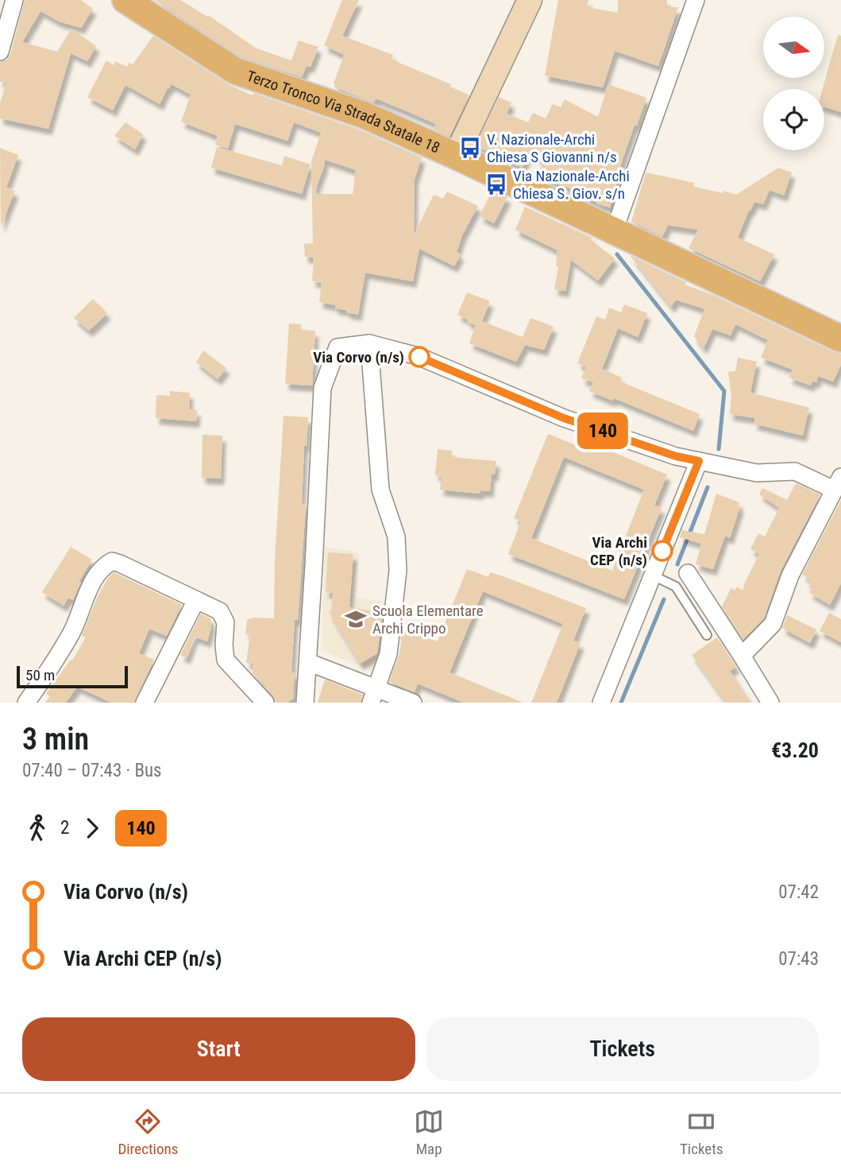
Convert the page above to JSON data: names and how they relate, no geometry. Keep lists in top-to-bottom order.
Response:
{
  "streets": {
    "main road": ["Terzo Tronco Via Strada Statale 18"]
  },
  "places": {
    "bus stop": ["V. Nazionale-Archi Chiesa S Giovanni n/s", "Via Nazionale-Archi Chiesa S. Giov. s/n"],
    "other": ["Via Corvo (n/s)", "Via Archi CEP (n/s)"],
    "school or university": ["Scuola Elementare Archi Crippo"]
  },
  "lines": ["bus line 140"],
  "scale_bar": "50 m",
  "north": "right",
  "page": {
    "on_map": "140",
    "scale": "50 m",
    "heading": ["3 min", "07:40 – 07:43 · Bus", "€3.20"],
    "legs": ["2", "140"],
    "list": [
      {
        "name": "Via Corvo (n/s)",
        "value": "07:42"
      },
      {
        "name": "Via Archi CEP (n/s)",
        "value": "07:43"
      }
    ],
    "buttons": ["Start", "Tickets"],
    "tabs": ["Directions", "Map", "Tickets"]
  }
}
